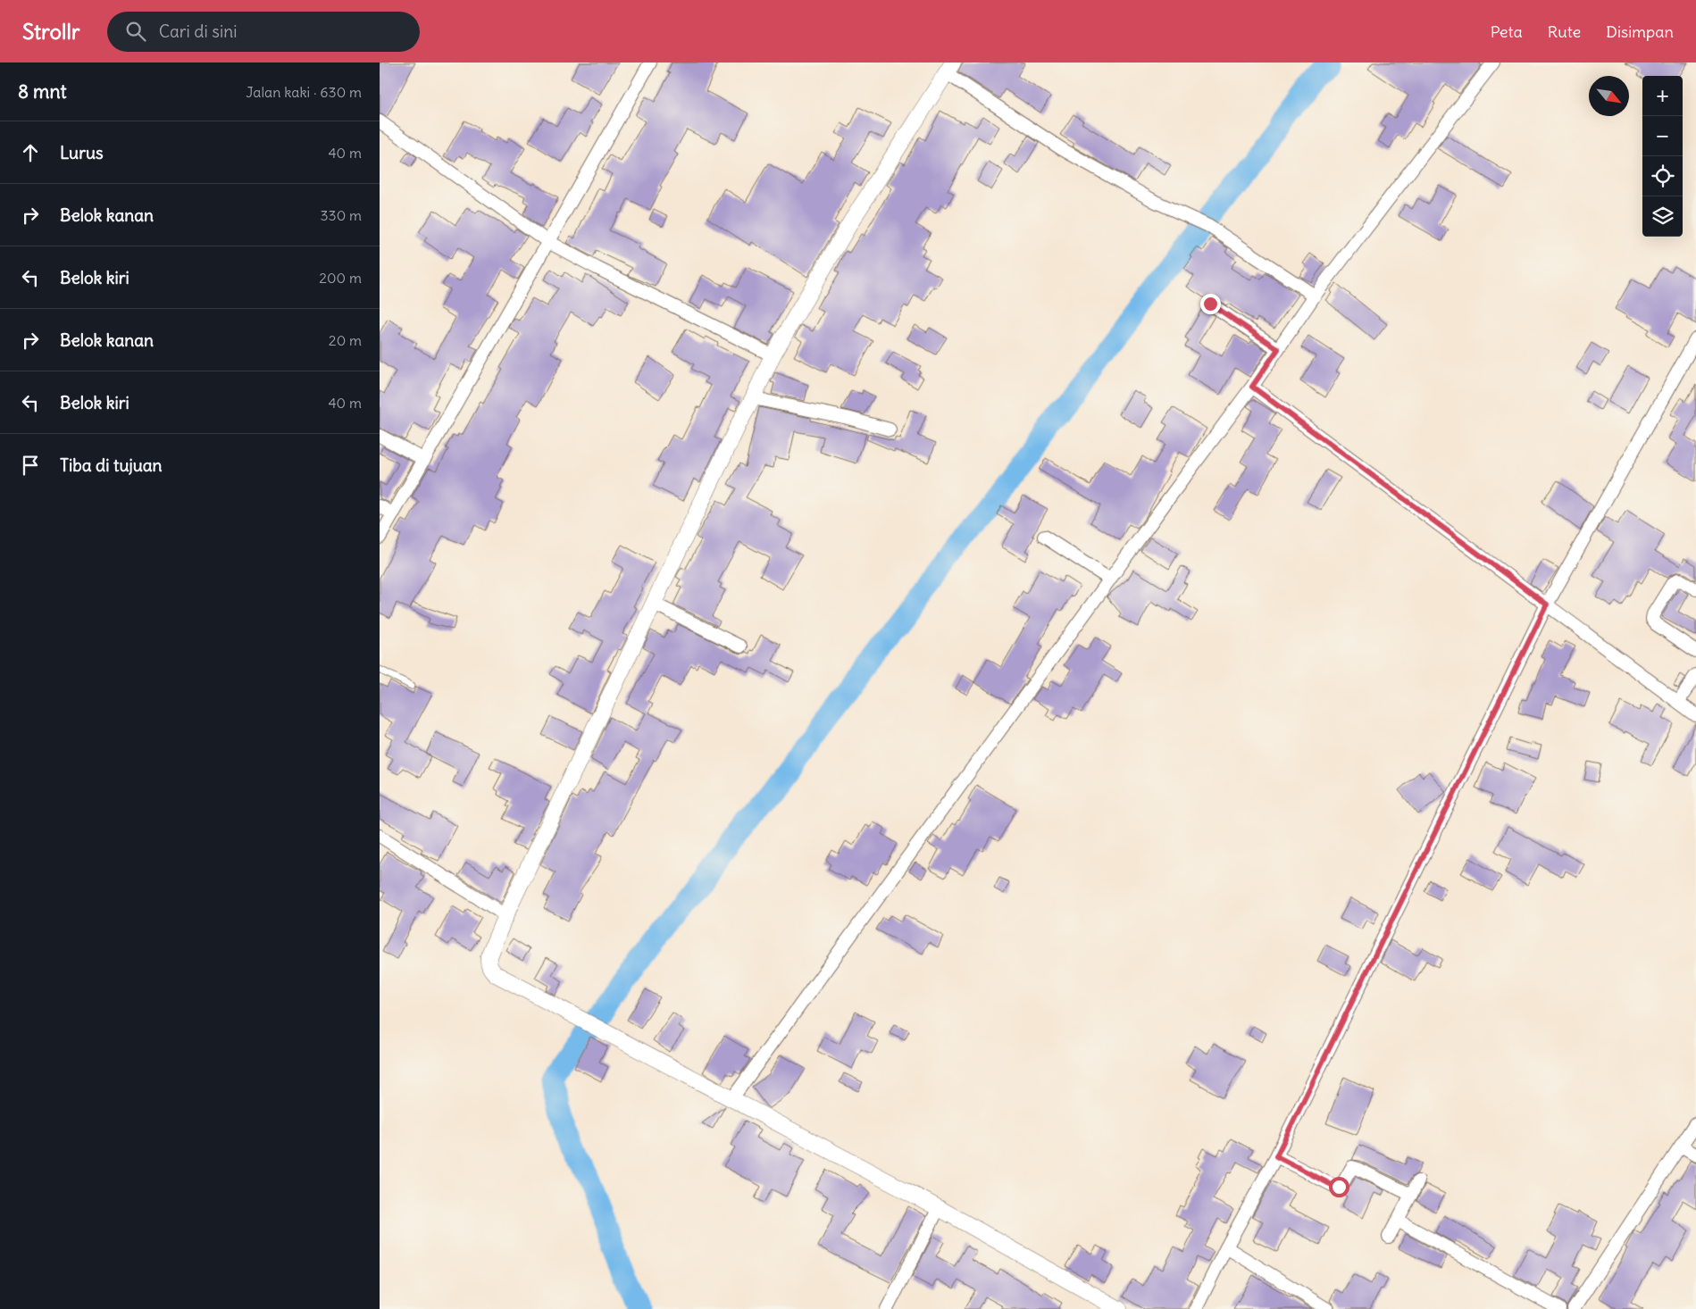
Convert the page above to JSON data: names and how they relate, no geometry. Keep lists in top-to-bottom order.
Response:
{
  "north": "bottom right",
  "page": {
    "header": "Strollr",
    "search": "Cari di sini",
    "nav": ["Peta", "Rute", "Disimpan"],
    "heading": ["8 mnt", "Jalan kaki · 630 m"],
    "map_buttons": ["+", "−"],
    "list": [
      ["Lurus", "40 m"],
      ["Belok kanan", "330 m"],
      ["Belok kiri", "200 m"],
      ["Belok kanan", "20 m"],
      ["Belok kiri", "40 m"],
      "Tiba di tujuan"
    ]
  }
}
